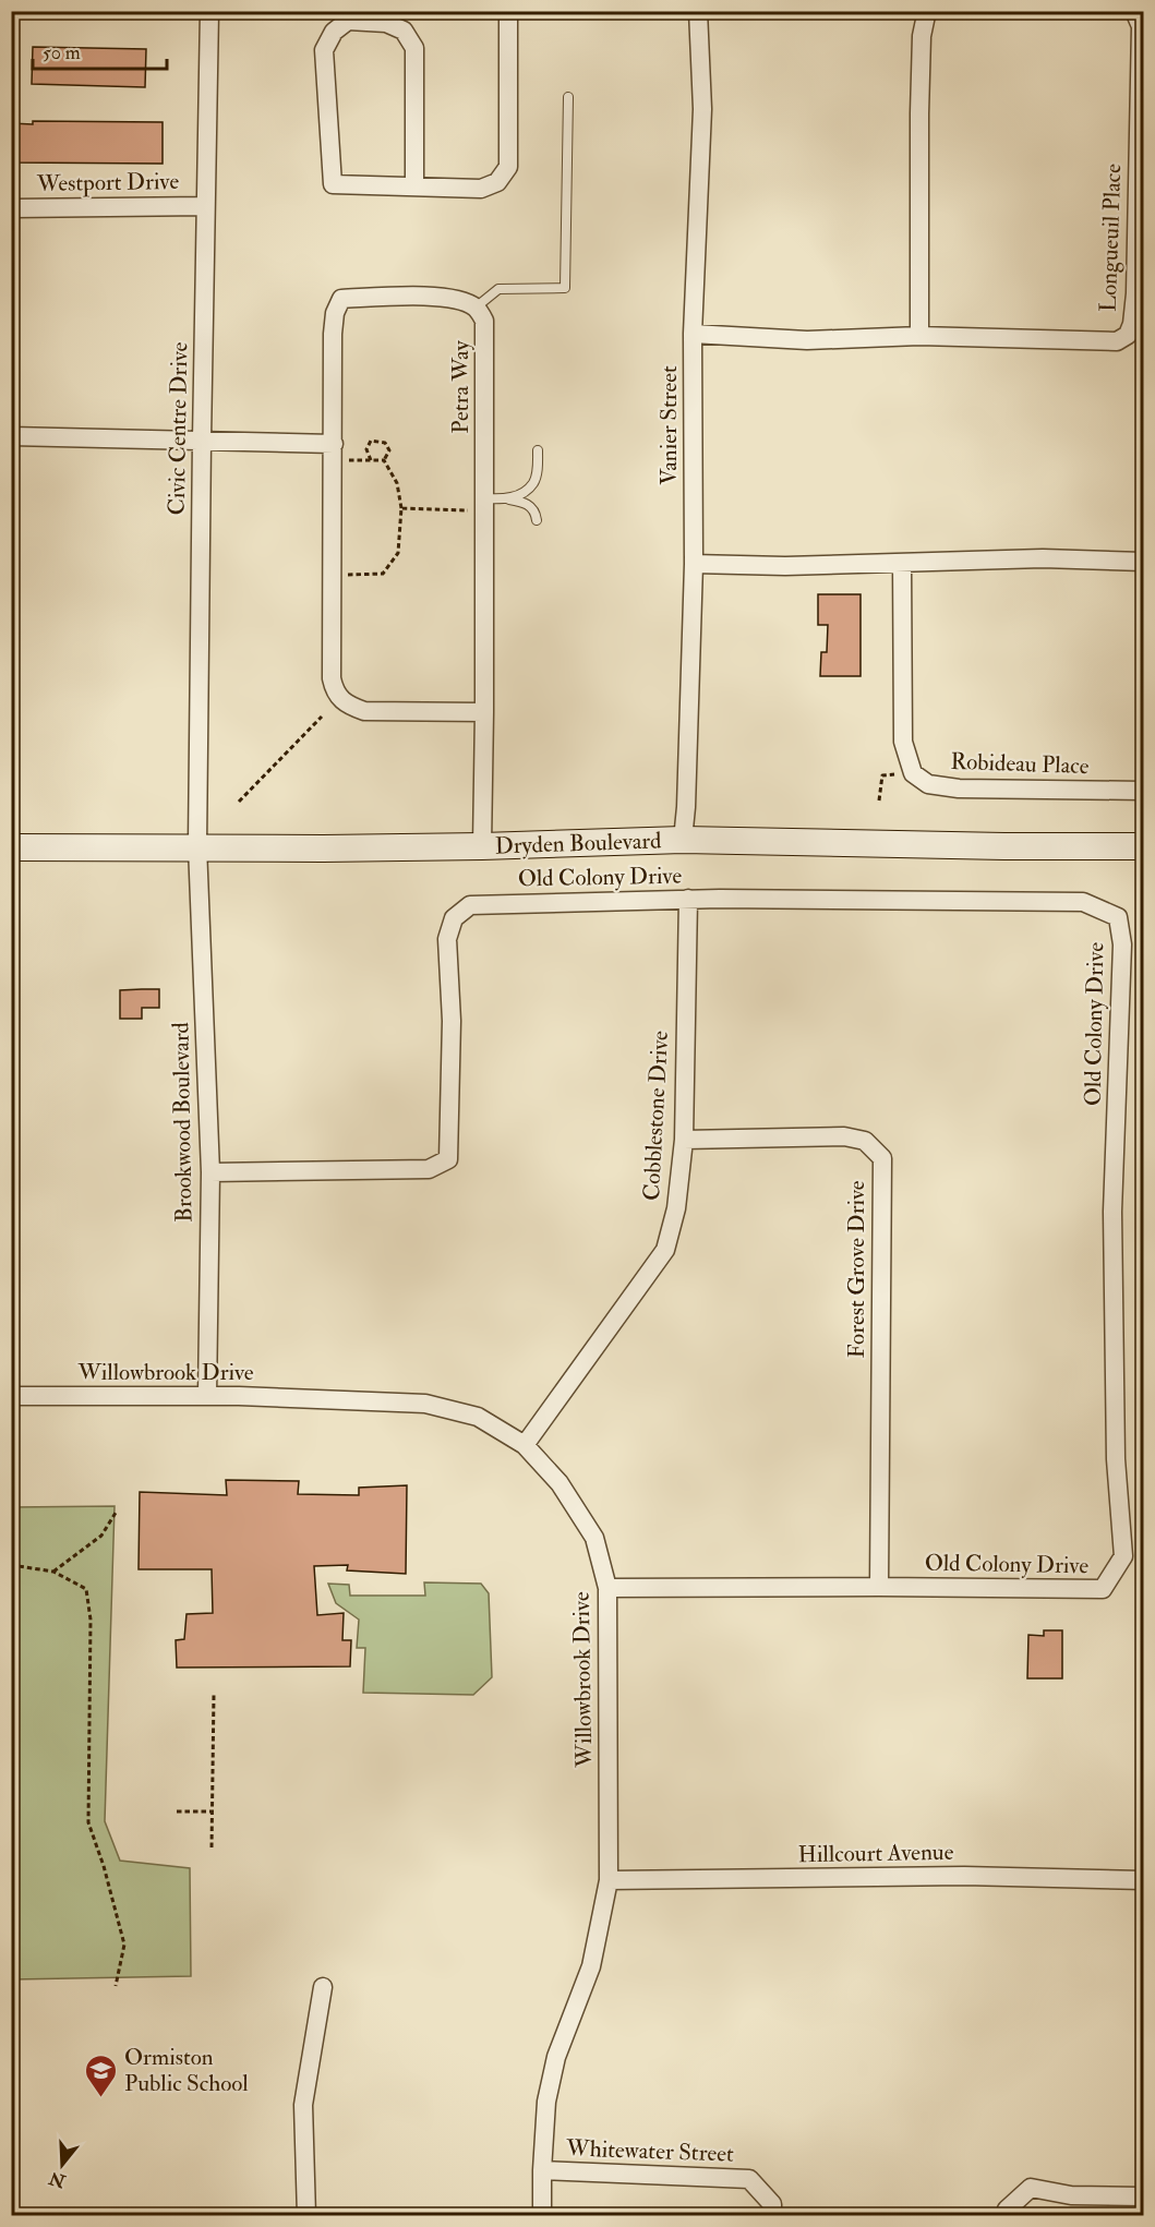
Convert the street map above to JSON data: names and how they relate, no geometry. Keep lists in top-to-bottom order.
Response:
{
  "streets": {
    "street": [
      "Westport Drive",
      "Longueuil Place",
      "Petra Way",
      "Vanier Street",
      "Civic Centre Drive",
      "Robideau Place",
      "Dryden Boulevard",
      "Old Colony Drive",
      "Cobblestone Drive",
      "Brookwood Boulevard",
      "Forest Grove Drive",
      "Willowbrook Drive",
      "Hillcourt Avenue",
      "Whitewater Street"
    ]
  },
  "crossings": [
    ["Westport Drive", "Civic Centre Drive"],
    ["Longueuil Place", "Vanier Street"],
    ["Petra Way", "Dryden Boulevard"],
    ["Vanier Street", "Dryden Boulevard"],
    ["Civic Centre Drive", "Dryden Boulevard"],
    ["Civic Centre Drive", "Brookwood Boulevard"],
    ["Dryden Boulevard", "Brookwood Boulevard"],
    ["Old Colony Drive", "Cobblestone Drive"],
    ["Old Colony Drive", "Brookwood Boulevard"],
    ["Old Colony Drive", "Forest Grove Drive"],
    ["Old Colony Drive", "Willowbrook Drive"],
    ["Cobblestone Drive", "Forest Grove Drive"],
    ["Cobblestone Drive", "Willowbrook Drive"],
    ["Brookwood Boulevard", "Willowbrook Drive"],
    ["Willowbrook Drive", "Hillcourt Avenue"],
    ["Willowbrook Drive", "Whitewater Street"]
  ],
  "places": {
    "school or university": ["Ormiston Public School"]
  },
  "scale_bar": "50 m",
  "north": "bottom"
}
